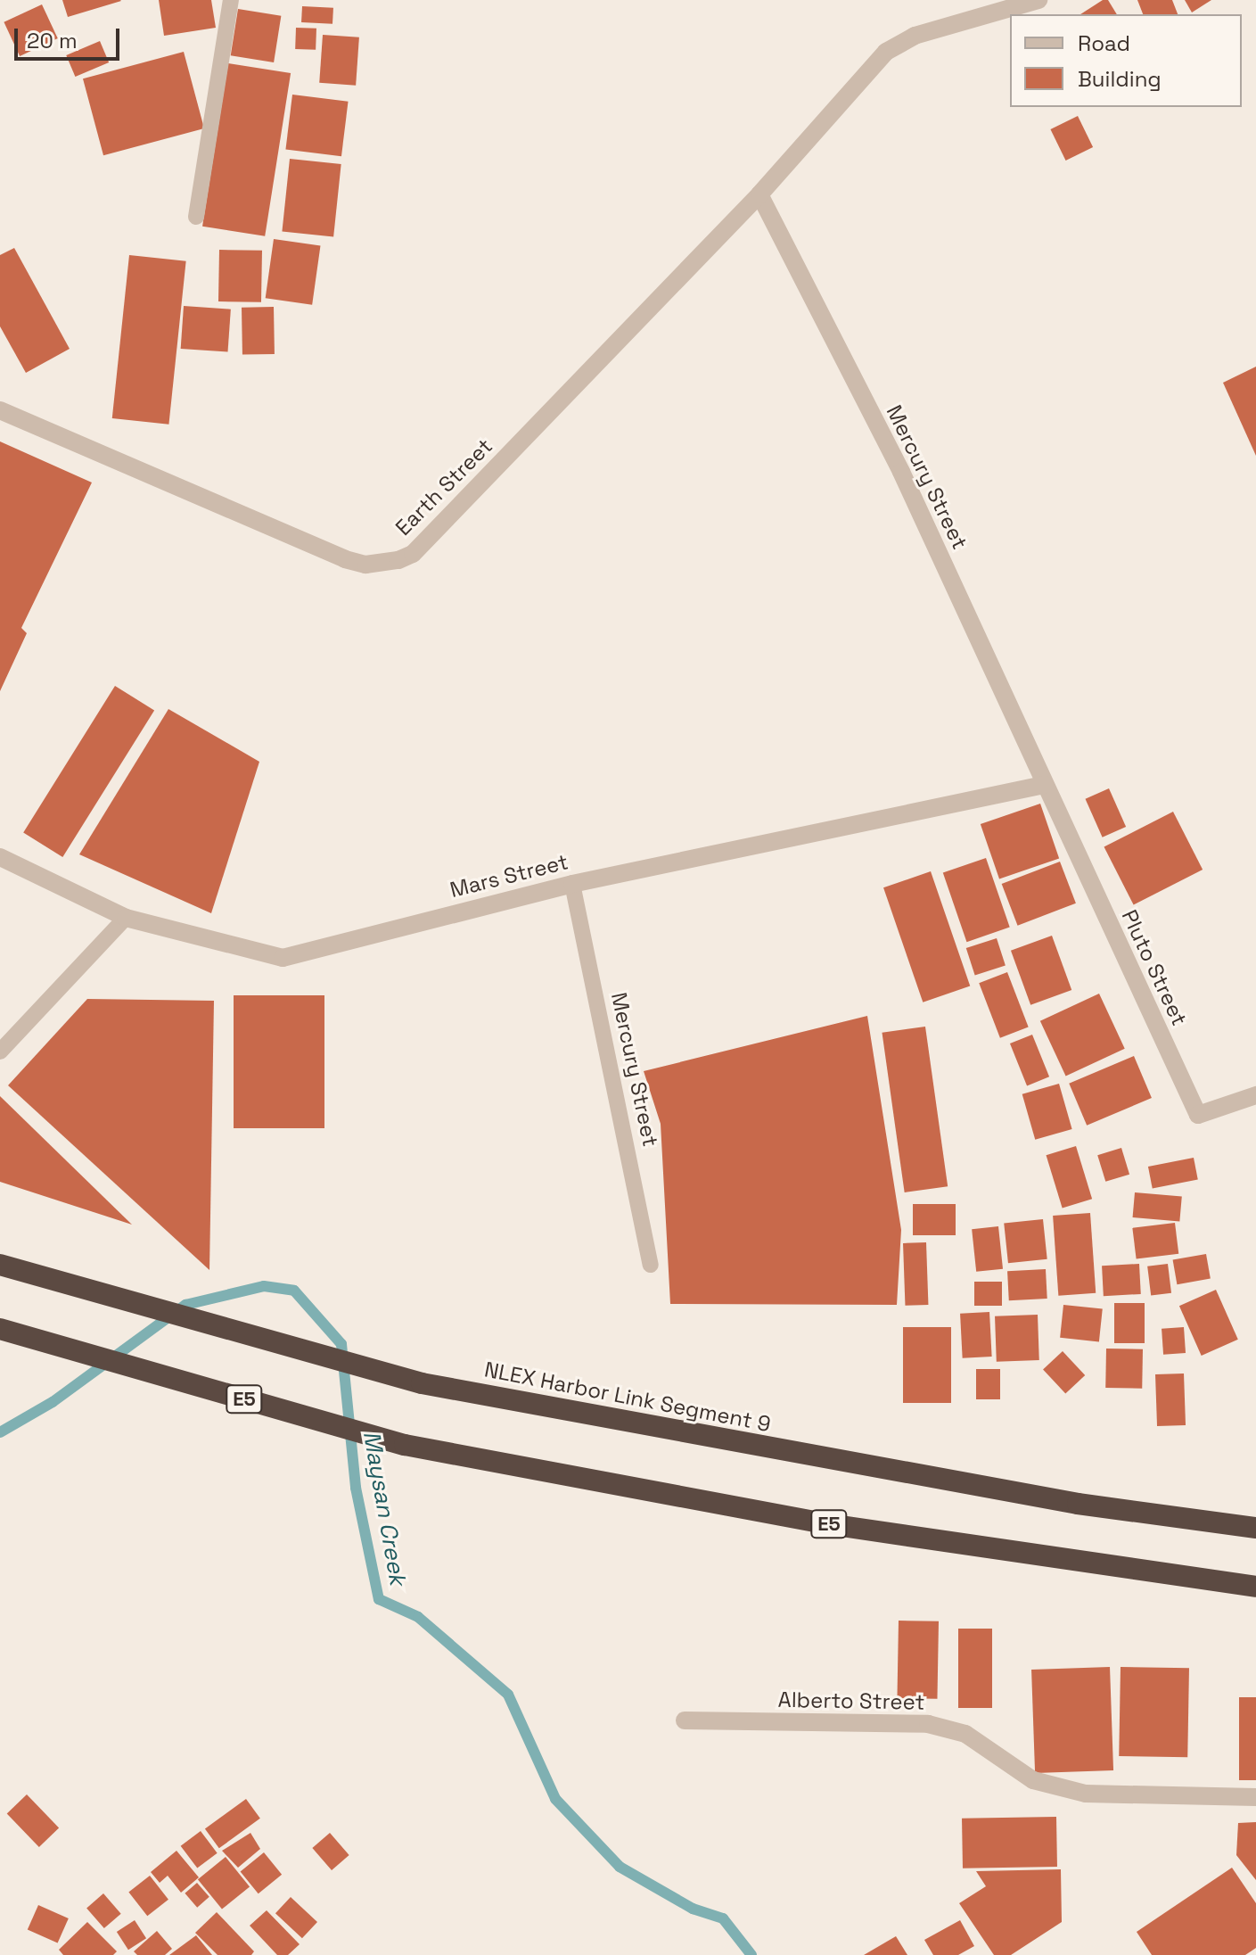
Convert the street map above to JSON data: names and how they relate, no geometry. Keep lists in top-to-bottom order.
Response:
{
  "streets": {
    "highway": ["NLEX Harbor Link Segment 9", "E5"],
    "street": [
      "Mercury Street",
      "Earth Street",
      "Mars Street",
      "Pluto Street",
      "Alberto Street"
    ]
  },
  "crossings": [
    ["Mercury Street", "Earth Street"],
    ["Mercury Street", "Mars Street"],
    ["Mercury Street", "Pluto Street"],
    ["Mars Street", "Pluto Street"]
  ],
  "water": ["Maysan Creek"],
  "legend": ["Road", "Building"],
  "scale_bar": "20 m"
}
